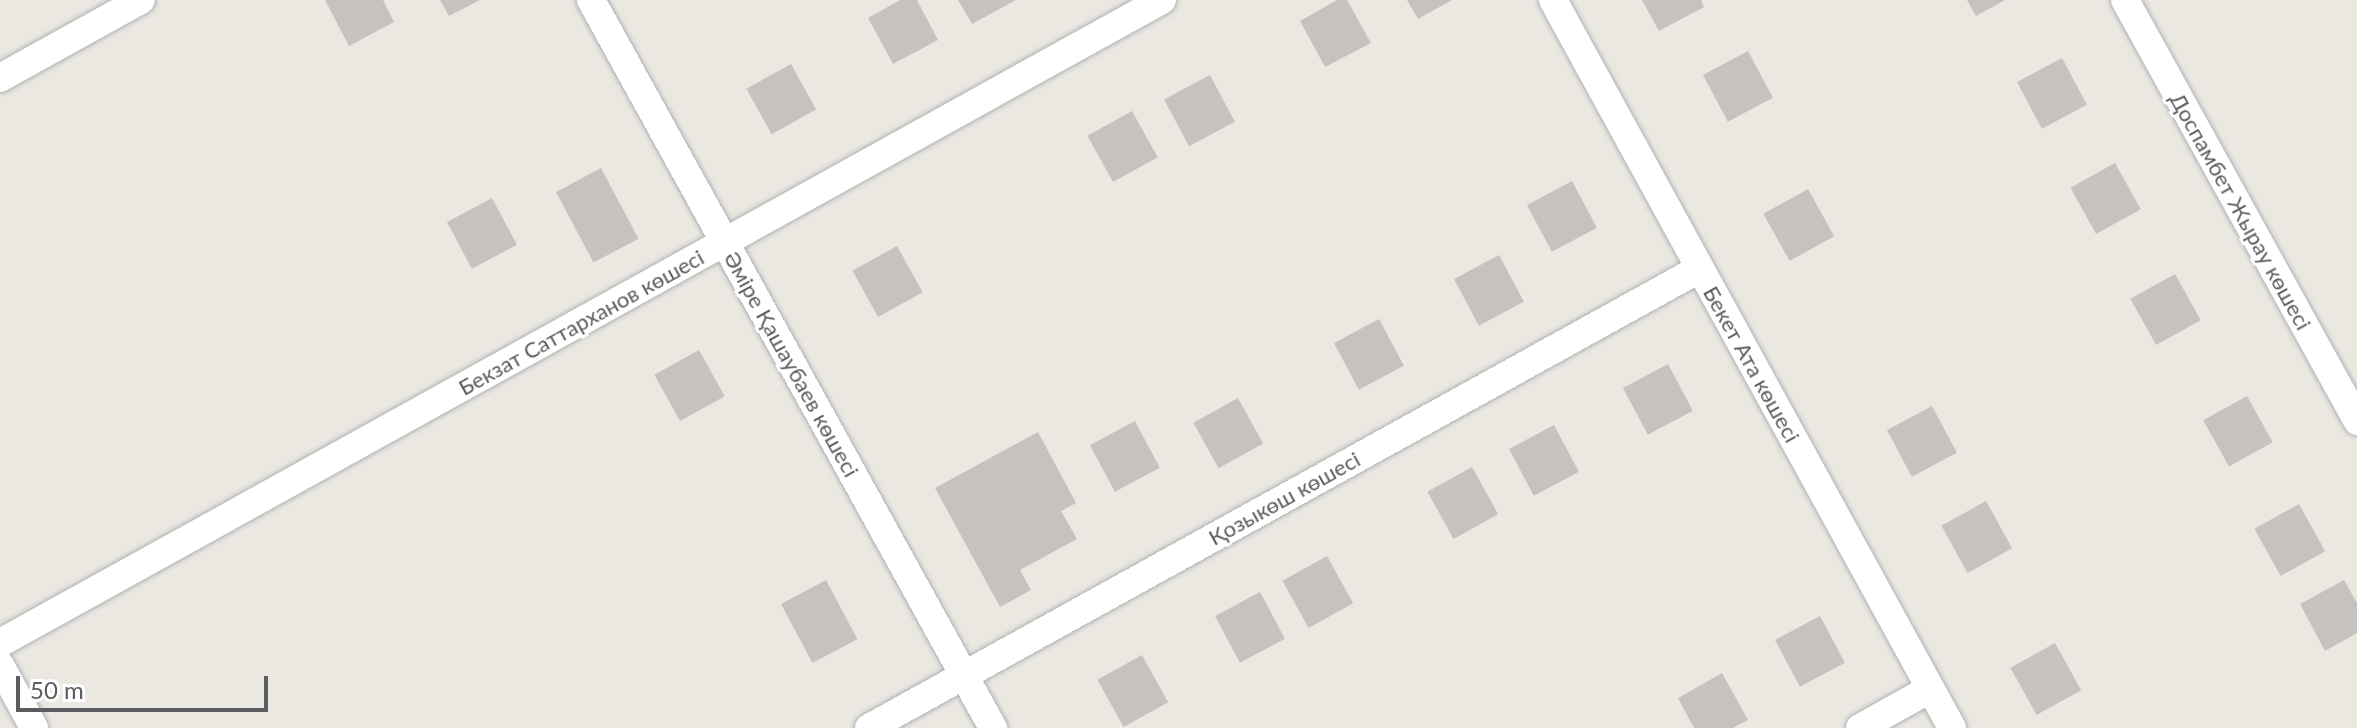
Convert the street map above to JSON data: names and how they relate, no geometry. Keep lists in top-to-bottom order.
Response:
{
  "streets": {
    "street": [
      "Доспамбет Жырау көшесі",
      "Бекзат Саттарханов көшесі",
      "Әміре Қашаубаев көшесі",
      "Бекет Ата көшесі",
      "Қозыкөш көшесі"
    ]
  },
  "crossings": [
    ["Бекзат Саттарханов көшесі", "Әміре Қашаубаев көшесі"],
    ["Әміре Қашаубаев көшесі", "Қозыкөш көшесі"],
    ["Бекет Ата көшесі", "Қозыкөш көшесі"]
  ],
  "scale_bar": "50 m"
}
